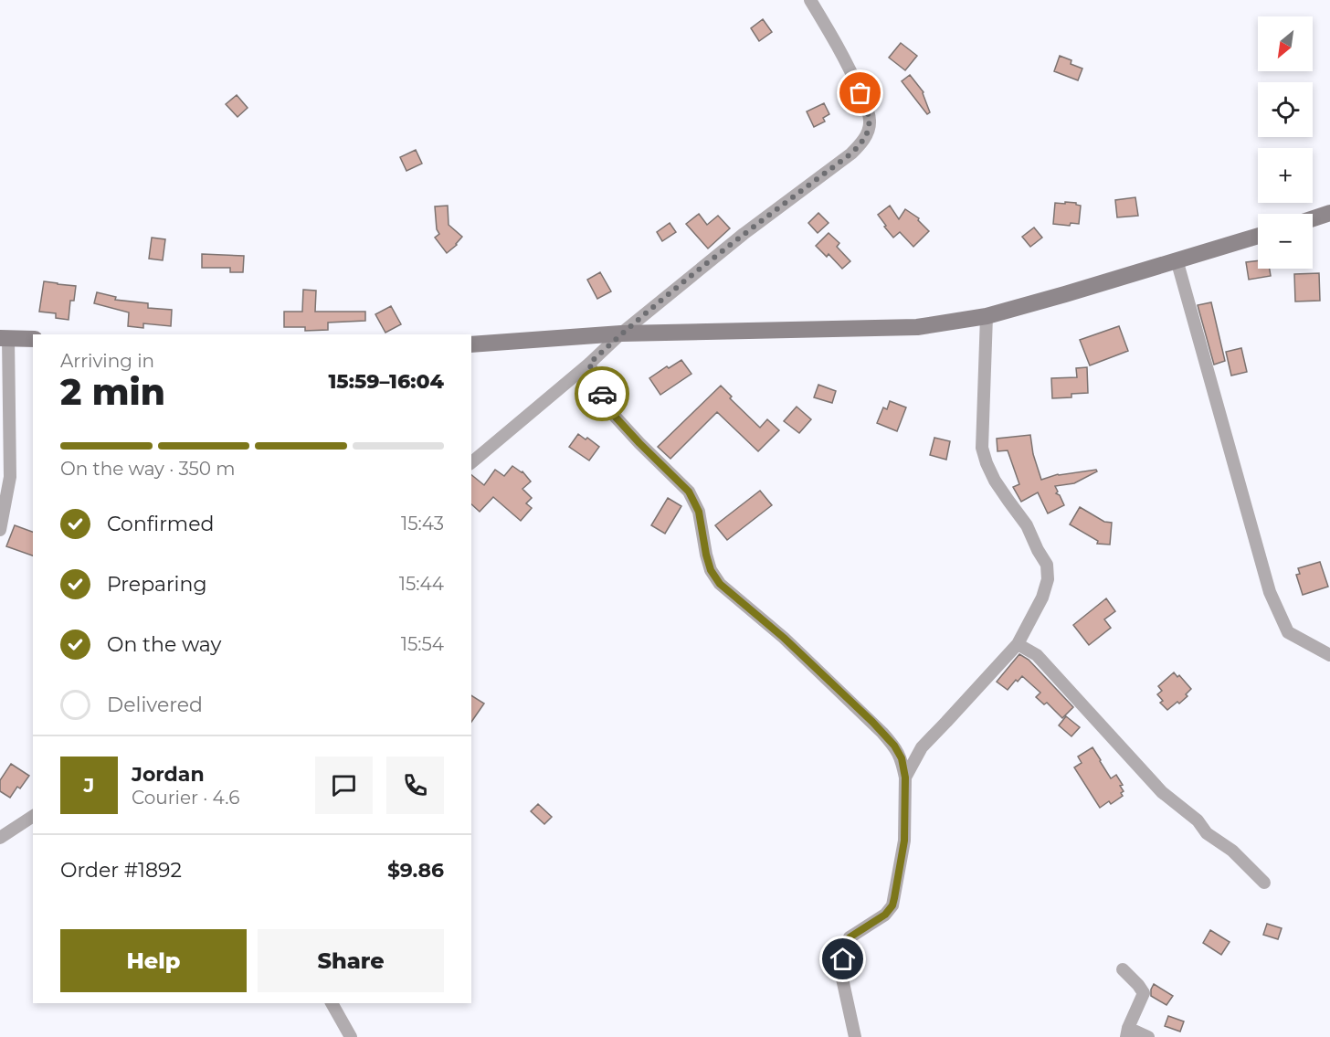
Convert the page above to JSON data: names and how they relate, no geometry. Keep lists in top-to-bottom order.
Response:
{
  "north": "bottom left",
  "page": {
    "map_buttons": ["+", "−"],
    "heading": ["2 min", "Arriving in", "15:59–16:04"],
    "panel": [
      "Jordan",
      "Courier · 4.6",
      "Order #1892",
      "$9.86"
    ],
    "bar": "On the way · 350 m",
    "list": [
      ["Confirmed", "15:43"],
      ["Preparing", "15:44"],
      ["On the way", "15:54"],
      "Delivered"
    ],
    "round": "J",
    "buttons": ["Help", "Share"]
  }
}
